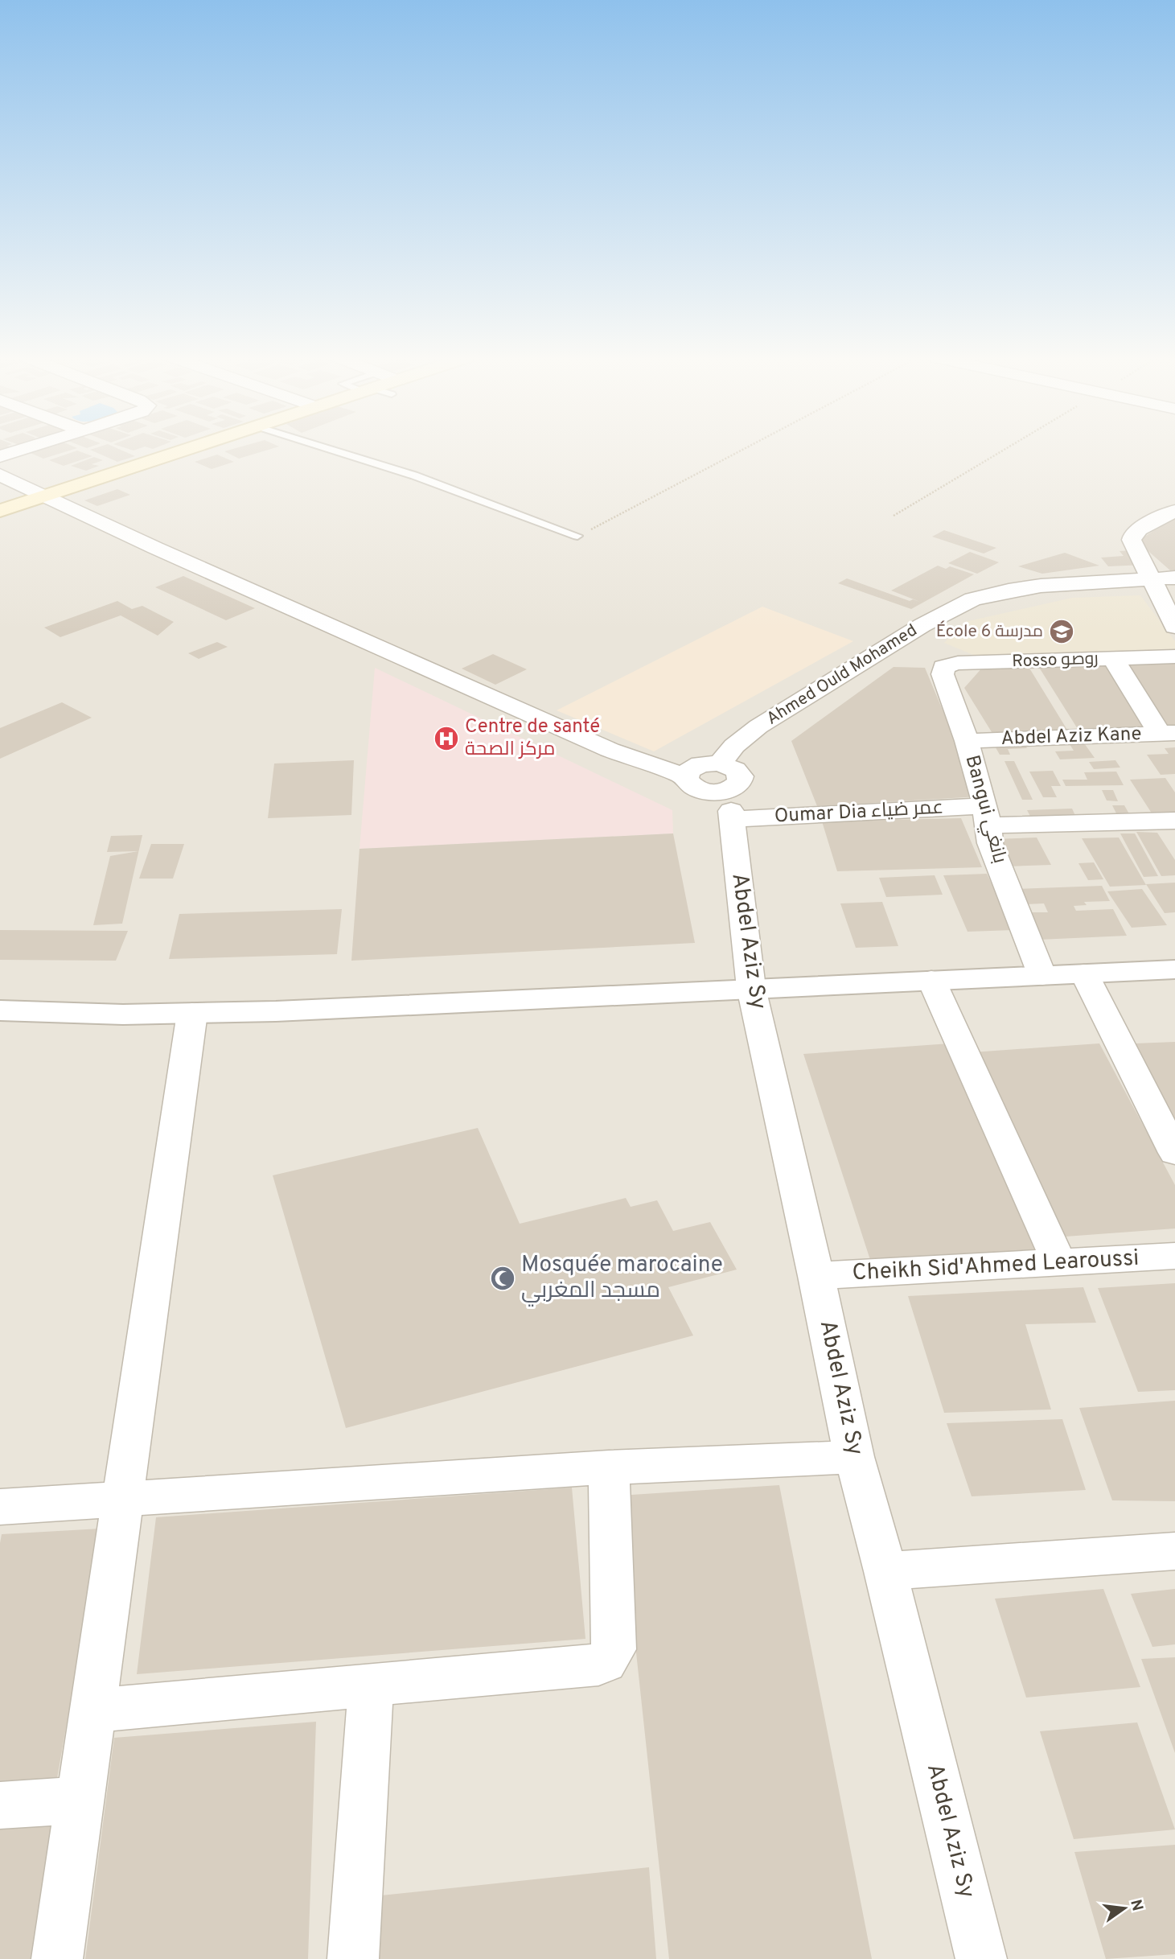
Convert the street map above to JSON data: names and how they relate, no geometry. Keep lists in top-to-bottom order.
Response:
{
  "streets": {
    "street": [
      "Rosso روصو",
      "Ahmed Ould Mohamed",
      "Abdel Aziz Kane",
      "Bangui بانغي",
      "Oumar Dia عمر ضياء",
      "Abdel Aziz Sy",
      "Cheikh Sid'Ahmed Learoussi"
    ]
  },
  "crossings": [
    ["Rosso روصو", "Bangui بانغي"],
    ["Ahmed Ould Mohamed", "Oumar Dia عمر ضياء"],
    ["Ahmed Ould Mohamed", "Abdel Aziz Sy"],
    ["Abdel Aziz Kane", "Bangui بانغي"],
    ["Bangui بانغي", "Oumar Dia عمر ضياء"],
    ["Oumar Dia عمر ضياء", "Abdel Aziz Sy"],
    ["Abdel Aziz Sy", "Cheikh Sid'Ahmed Learoussi"]
  ],
  "places": {
    "school or university": ["École 6 مدرسة"],
    "hospital": ["Centre de santé مركز الصحة"],
    "mosque": ["Mosquée marocaine مسجد المغربي"]
  },
  "north": "right"
}
